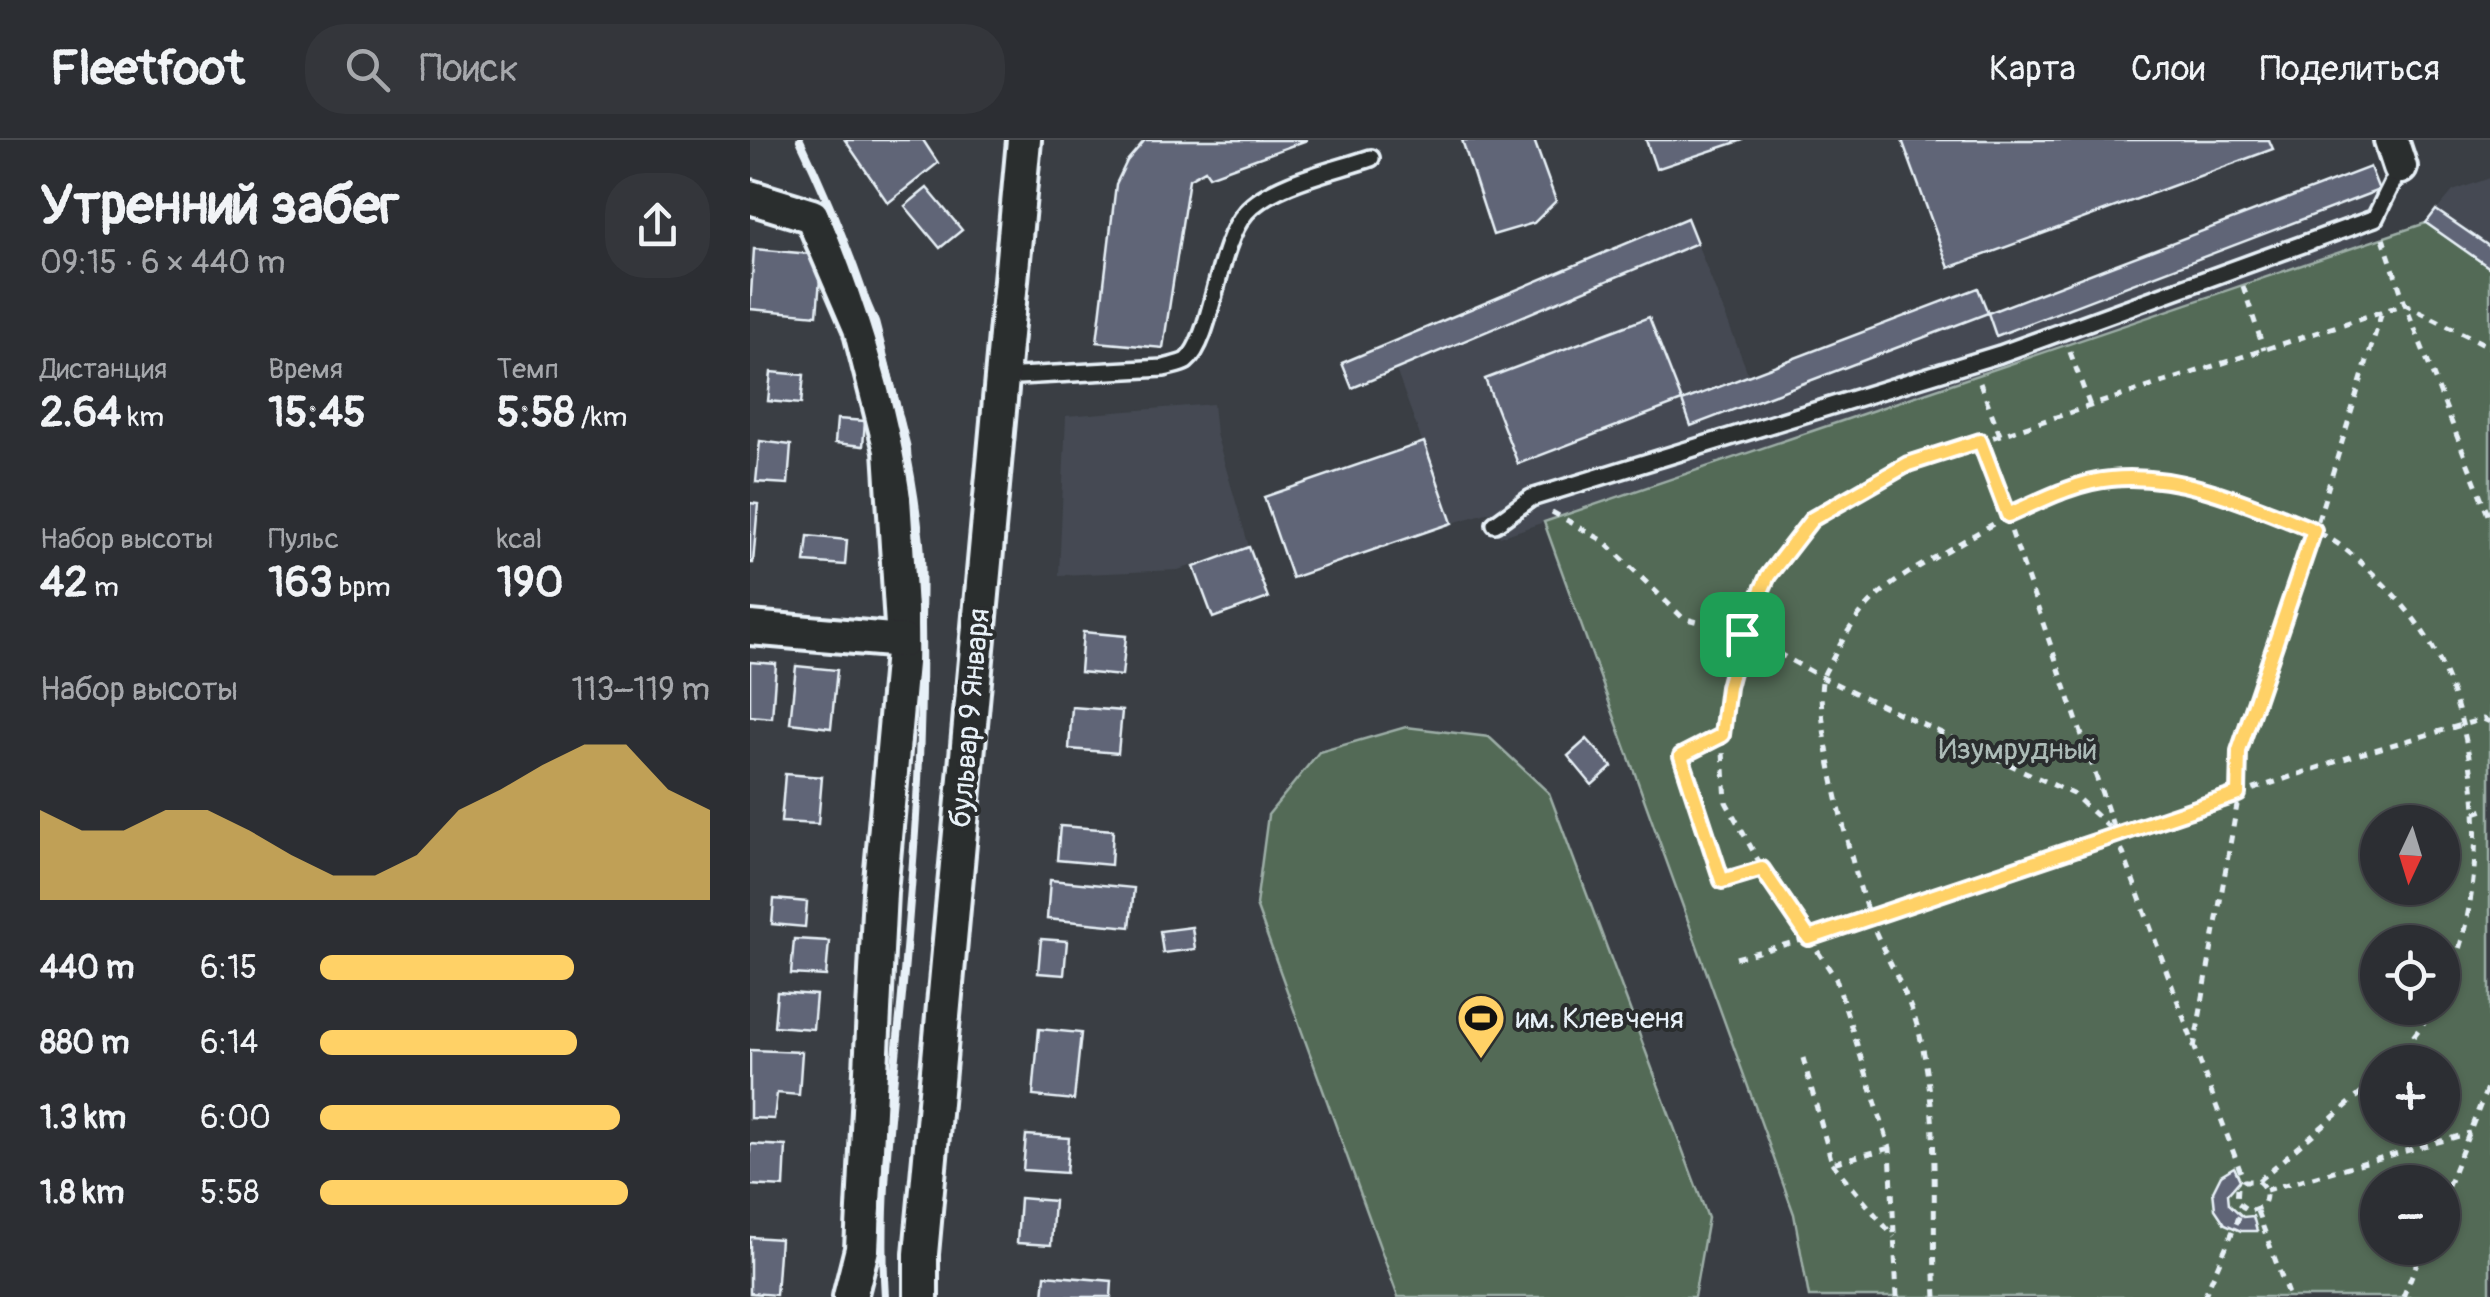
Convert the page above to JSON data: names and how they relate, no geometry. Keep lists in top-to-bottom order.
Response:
{
  "streets": {
    "street": ["бульвар 9 Января"]
  },
  "parks": ["Изумрудный"],
  "places": {
    "sports": ["им. Клевченя"]
  },
  "north": "bottom",
  "page": {
    "header": "Fleetfoot",
    "search": "Поиск",
    "nav": ["Карта", "Слои", "Поделиться"],
    "heading": ["Утренний забег", "09:15 · 6 × 440 m"],
    "stats": [
      ["Дистанция", "2.64 km"],
      ["Время", "15:45"],
      ["Темп", "5:58 /km"],
      ["Набор высоты", "42 m"],
      ["Пульс", "163 bpm"],
      ["kcal", "190"]
    ],
    "chart": ["Набор высоты", "113–119 m"],
    "map_buttons": ["+", "−"],
    "list": [
      {
        "name": "440 m",
        "note": "6:15"
      },
      {
        "name": "880 m",
        "note": "6:14"
      },
      {
        "name": "1.3 km",
        "note": "6:00"
      },
      {
        "name": "1.8 km",
        "note": "5:58"
      }
    ]
  }
}
